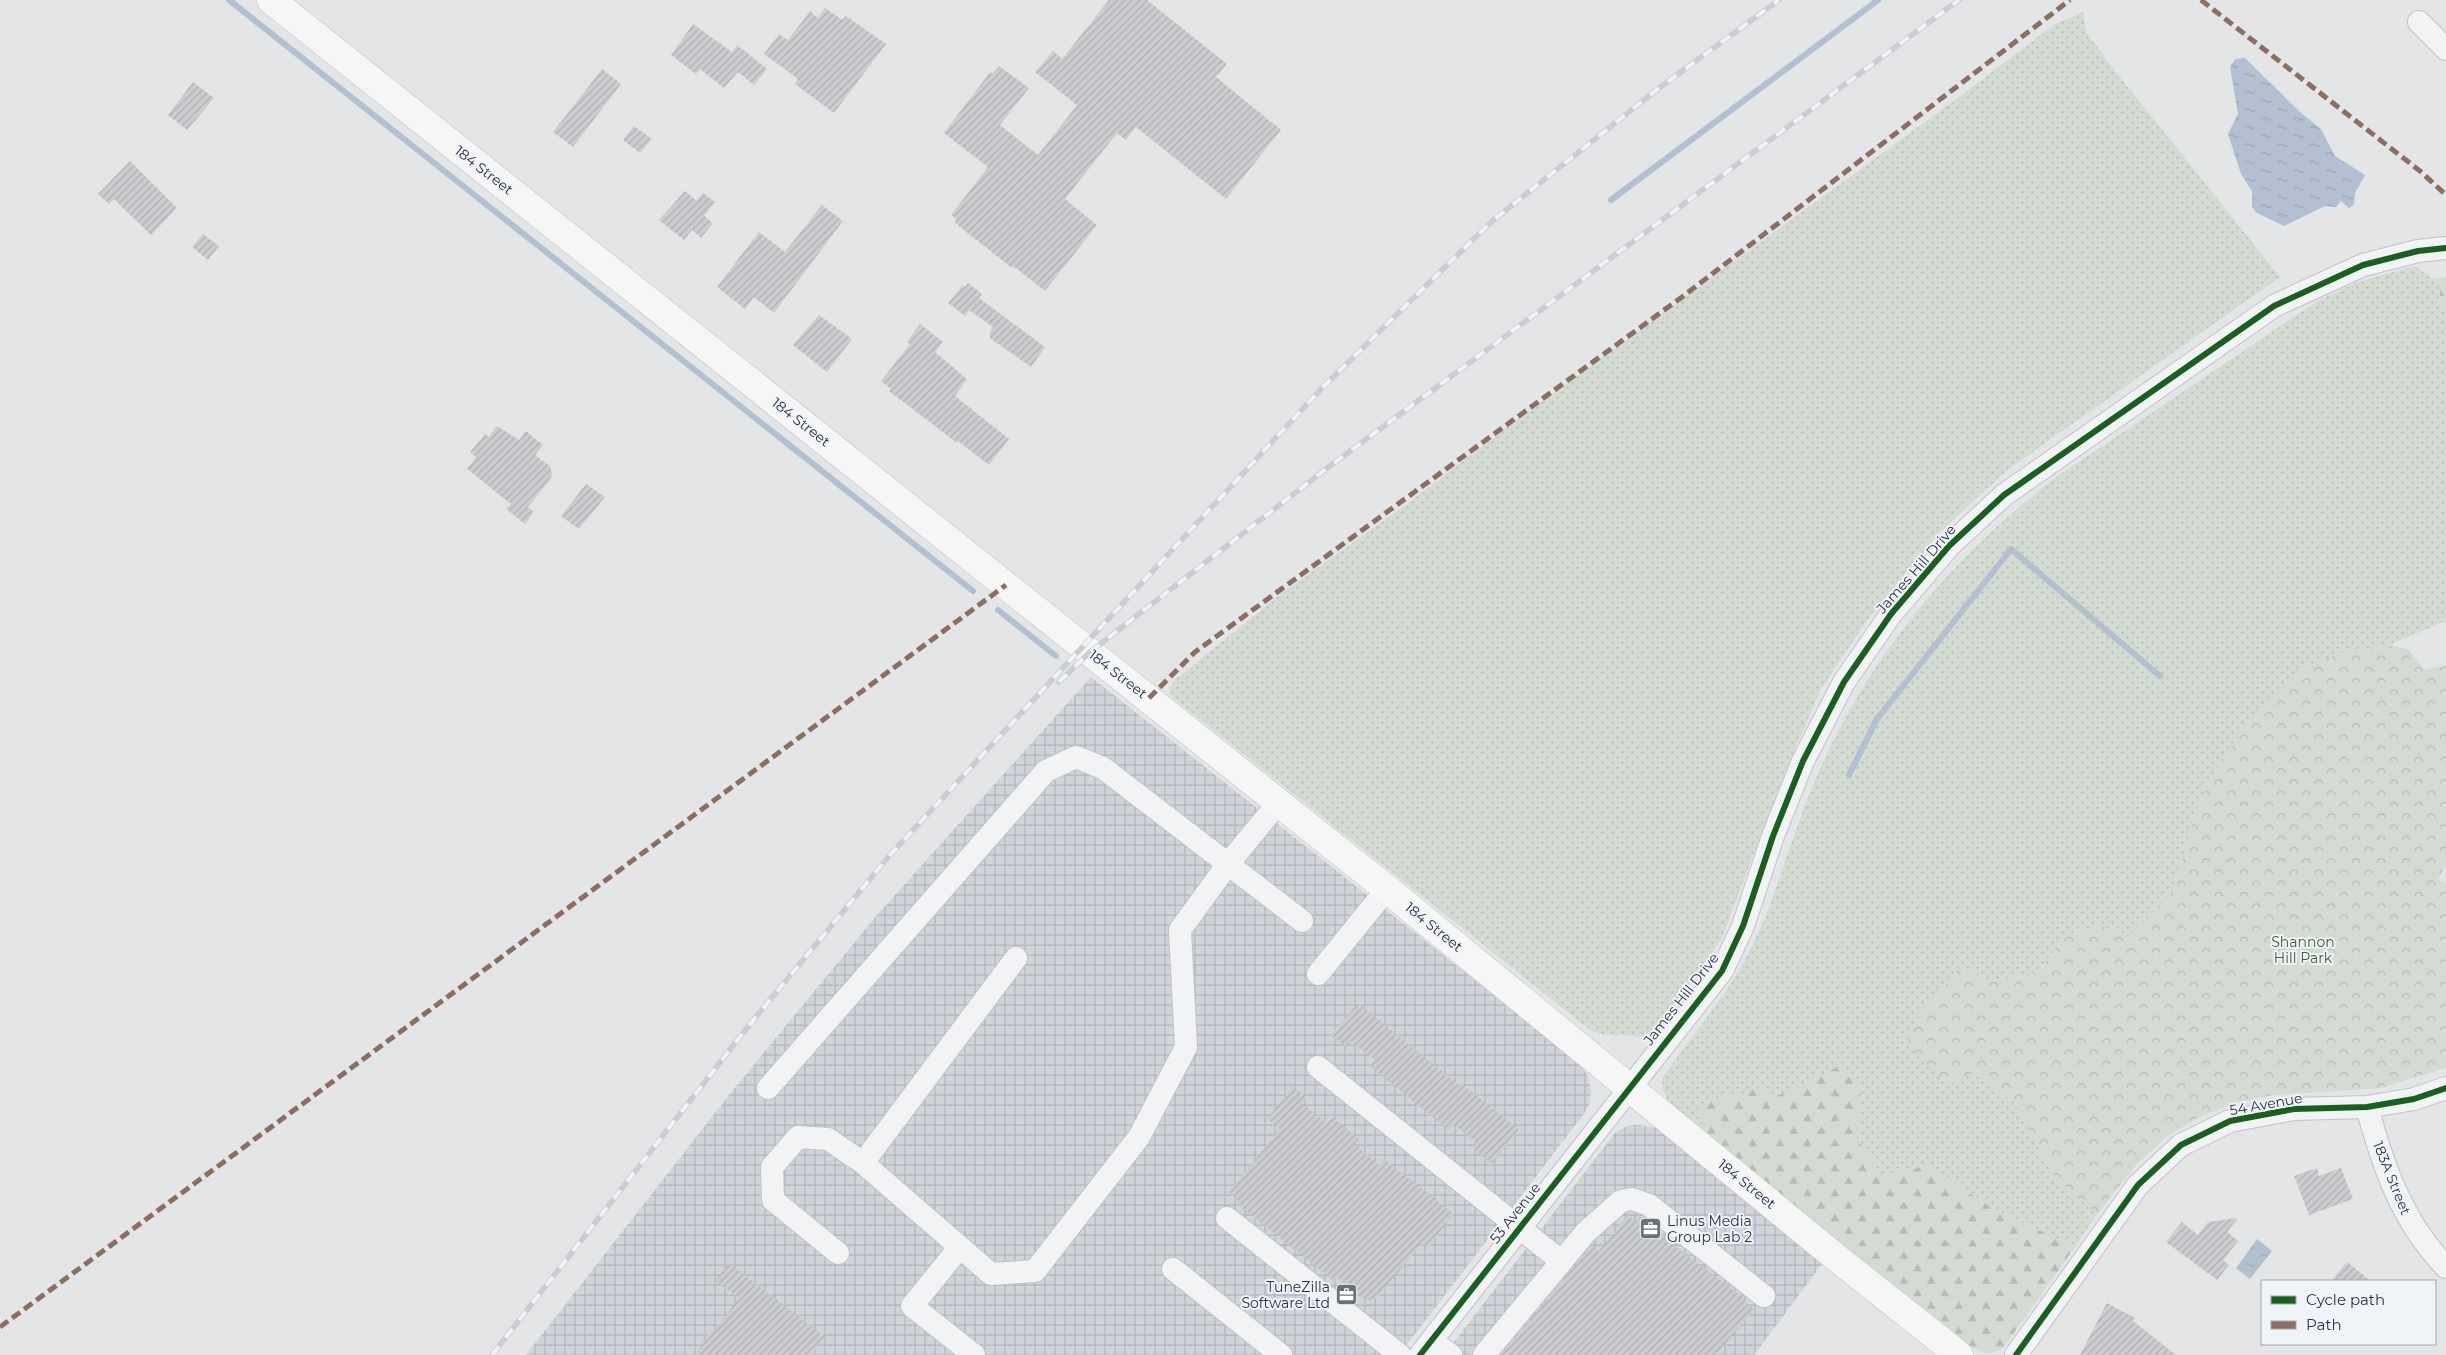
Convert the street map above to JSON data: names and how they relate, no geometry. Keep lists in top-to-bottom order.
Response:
{
  "streets": {
    "main road": ["184 Street"],
    "street": [
      "James Hill Drive",
      "54 Avenue",
      "183A Street",
      "53 Avenue"
    ]
  },
  "crossings": [
    ["184 Street", "James Hill Drive"],
    ["184 Street", "53 Avenue"],
    ["James Hill Drive", "53 Avenue"],
    ["54 Avenue", "183A Street"]
  ],
  "parks": ["Shannon Hill Park"],
  "places": {
    "office": ["Linus Media Group Lab 2", "TuneZilla Software Ltd"]
  },
  "legend": ["Cycle path", "Path"]
}
